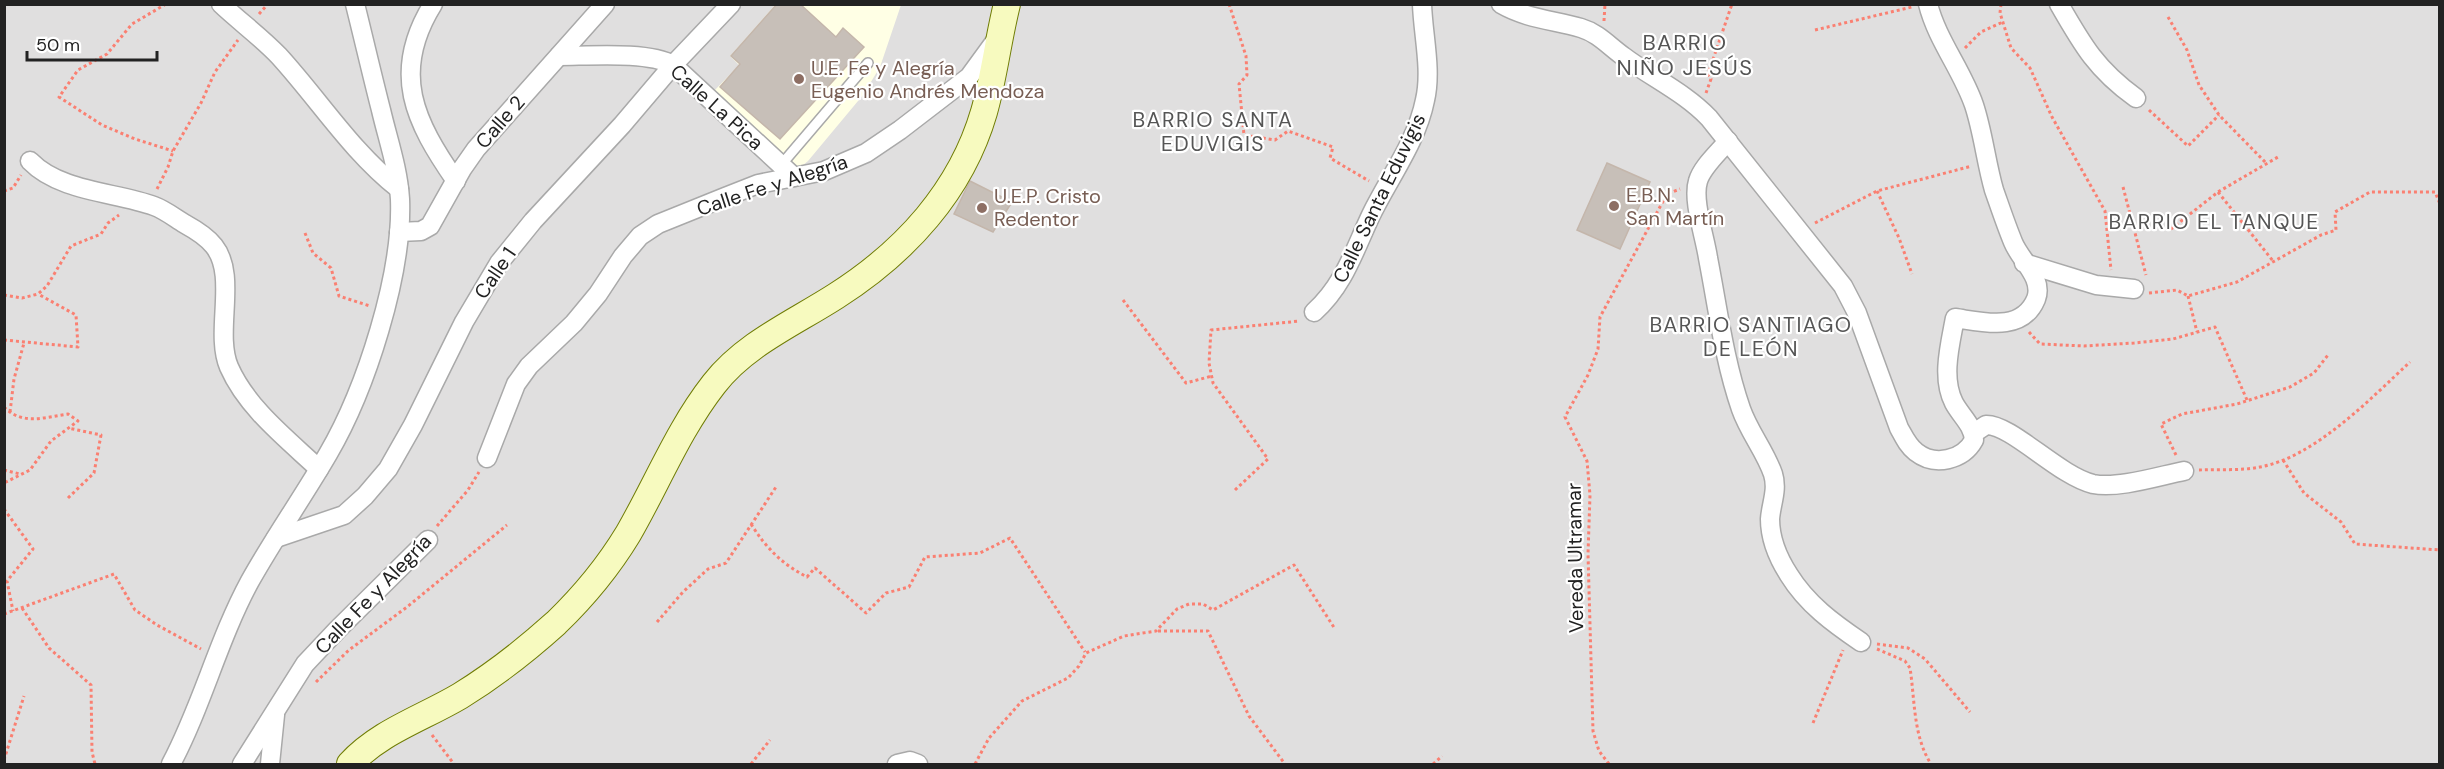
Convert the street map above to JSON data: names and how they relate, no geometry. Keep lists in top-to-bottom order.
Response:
{
  "streets": {
    "street": [
      "Calle La Pica",
      "Calle 2",
      "Calle Fe y Alegría",
      "Calle Santa Eduvigis",
      "Calle 1"
    ],
    "path": ["Vereda Ultramar"]
  },
  "crossings": [
    ["Calle La Pica", "Calle 2"],
    ["Calle La Pica", "Calle Fe y Alegría"],
    ["Calle La Pica", "Calle 1"]
  ],
  "districts": [
    "BARRIO NIÑO JESÚS",
    "BARRIO SANTA EDUVIGIS",
    "BARRIO EL TANQUE",
    "BARRIO SANTIAGO DE LEÓN"
  ],
  "places": ["U.E. Fe y Alegría Eugenio Andrés Mendoza", "E.B.N. San Martín", "U.E.P. Cristo Redentor"],
  "scale_bar": "50 m"
}
